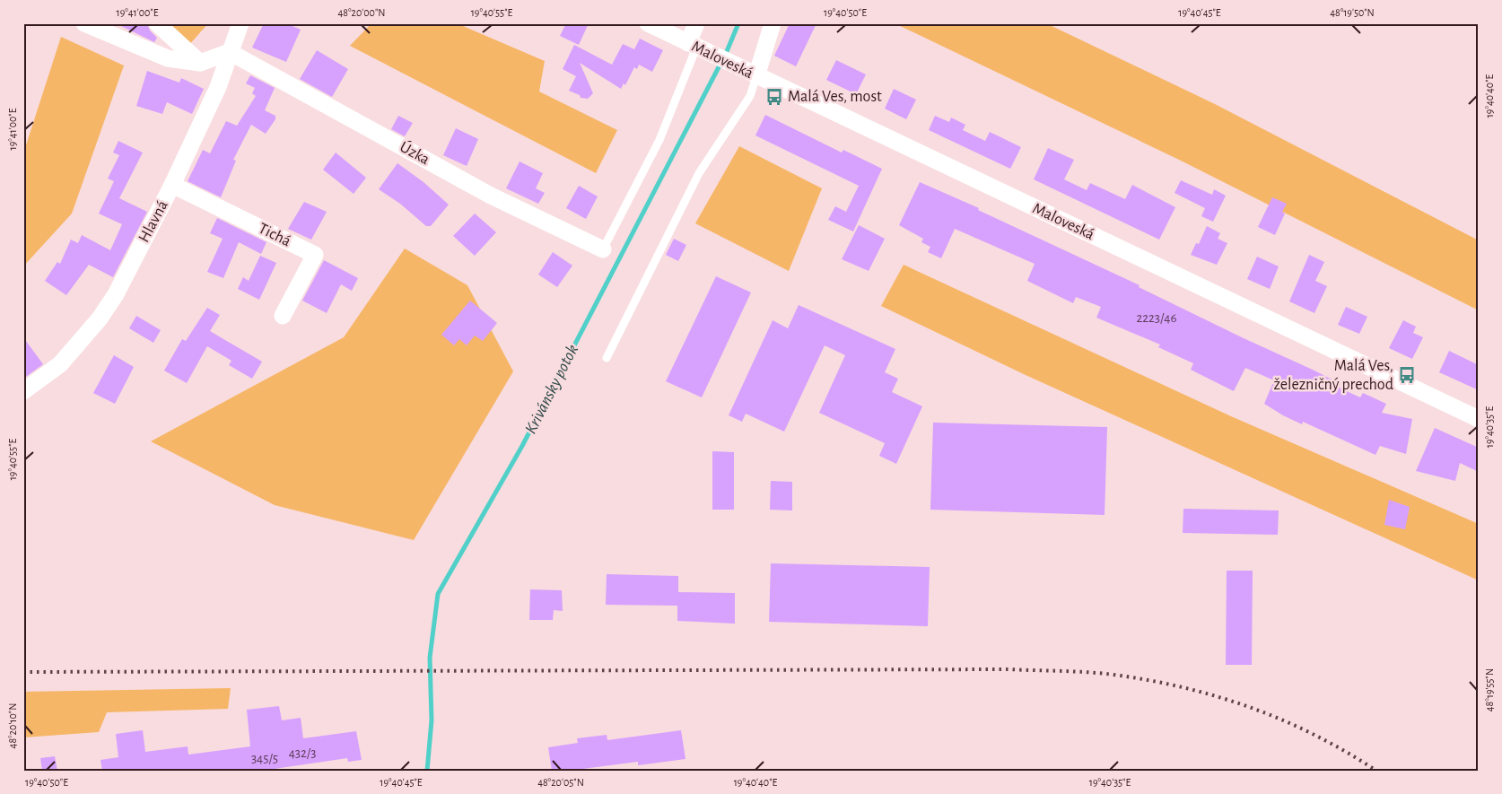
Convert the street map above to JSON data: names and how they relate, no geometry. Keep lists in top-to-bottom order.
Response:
{
  "streets": {
    "street": [
      "Maloveská",
      "Úzka",
      "Hlavná",
      "Tichá"
    ]
  },
  "crossings": [
    ["Úzka", "Hlavná"],
    ["Hlavná", "Tichá"]
  ],
  "water": ["Krivánsky potok"],
  "places": {
    "bus stop": ["Malá Ves, most", "Malá Ves, železničný prechod"]
  },
  "house_numbers": ["2223/46", "432/3", "345/5"],
  "coordinates": [
    "19°41'00\"E",
    "48°20'00\"N",
    "19°40'55\"E",
    "19°40'50\"E",
    "19°40'45\"E",
    "48°19'50\"N",
    "19°40'40\"E",
    "19°40'35\"E",
    "48°19'55\"N",
    "48°20'10\"N",
    "48°20'05\"N"
  ]
}
